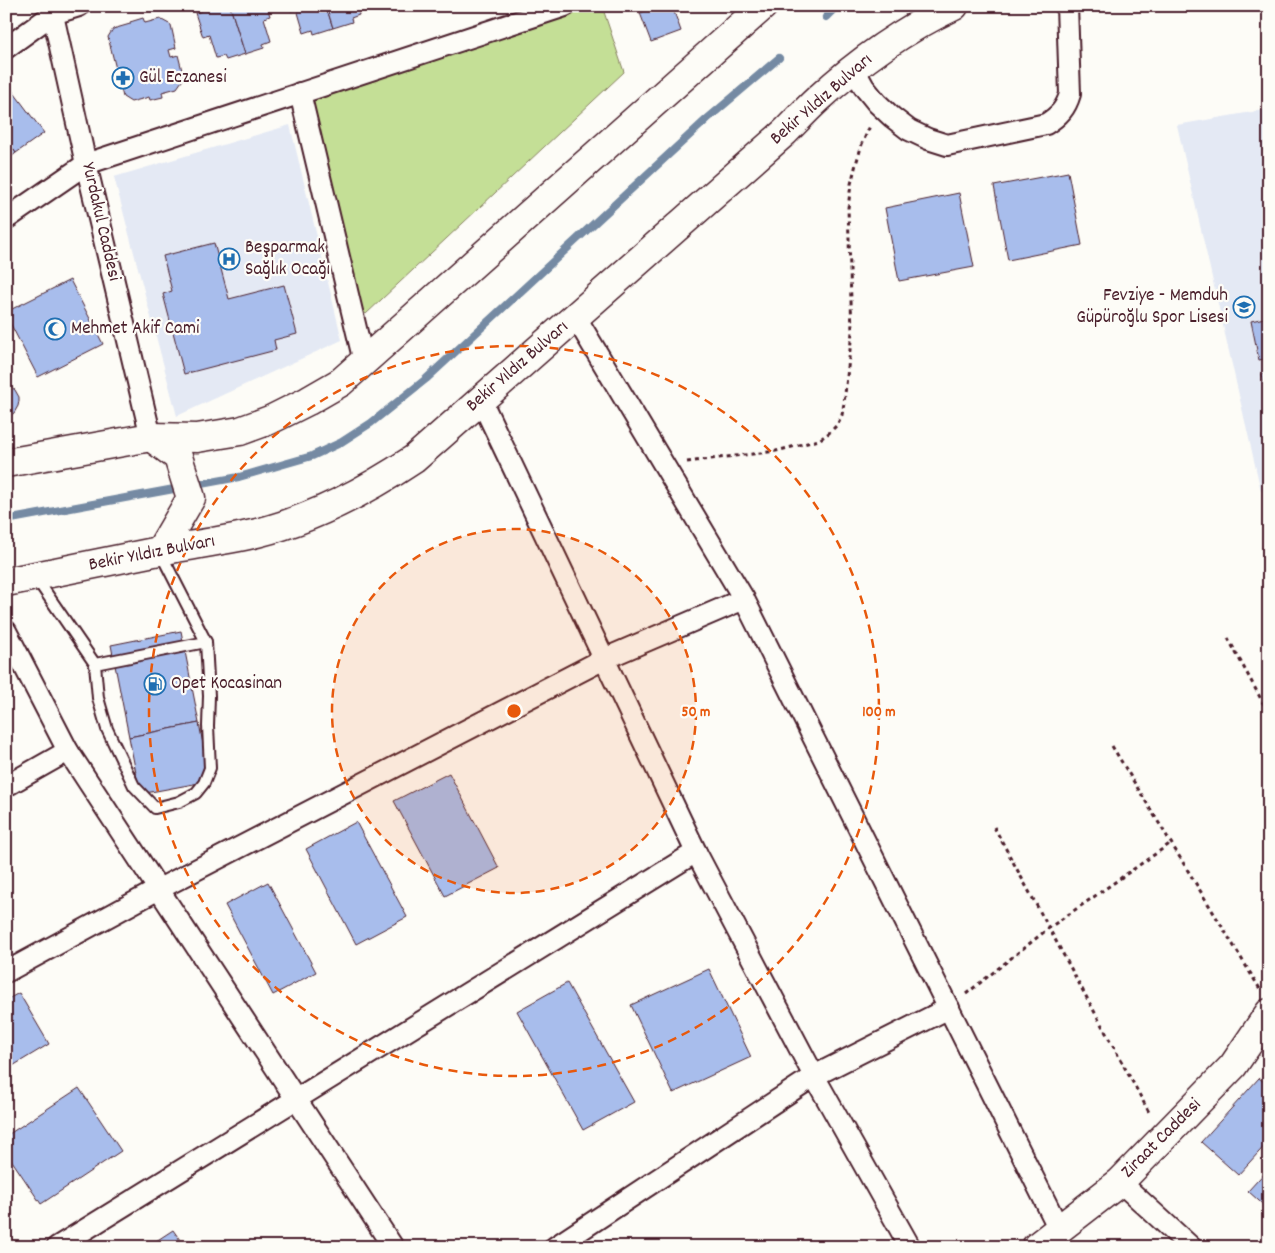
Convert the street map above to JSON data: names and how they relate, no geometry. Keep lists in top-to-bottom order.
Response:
{
  "streets": {
    "main road": ["Bekir Yıldız Bulvarı", "Ziraat Caddesi"],
    "street": ["Yurdakul Caddesi"]
  },
  "places": {
    "pharmacy": ["Gül Eczanesi"],
    "hospital": ["Beşparmak Sağlık Ocağı"],
    "school or university": ["Fevziye - Memduh Güpüroğlu Spor Lisesi"],
    "mosque": ["Mehmet Akif Cami"],
    "fuel station": ["Opet Kocasinan"]
  },
  "rings": ["50 m", "100 m"]
}
